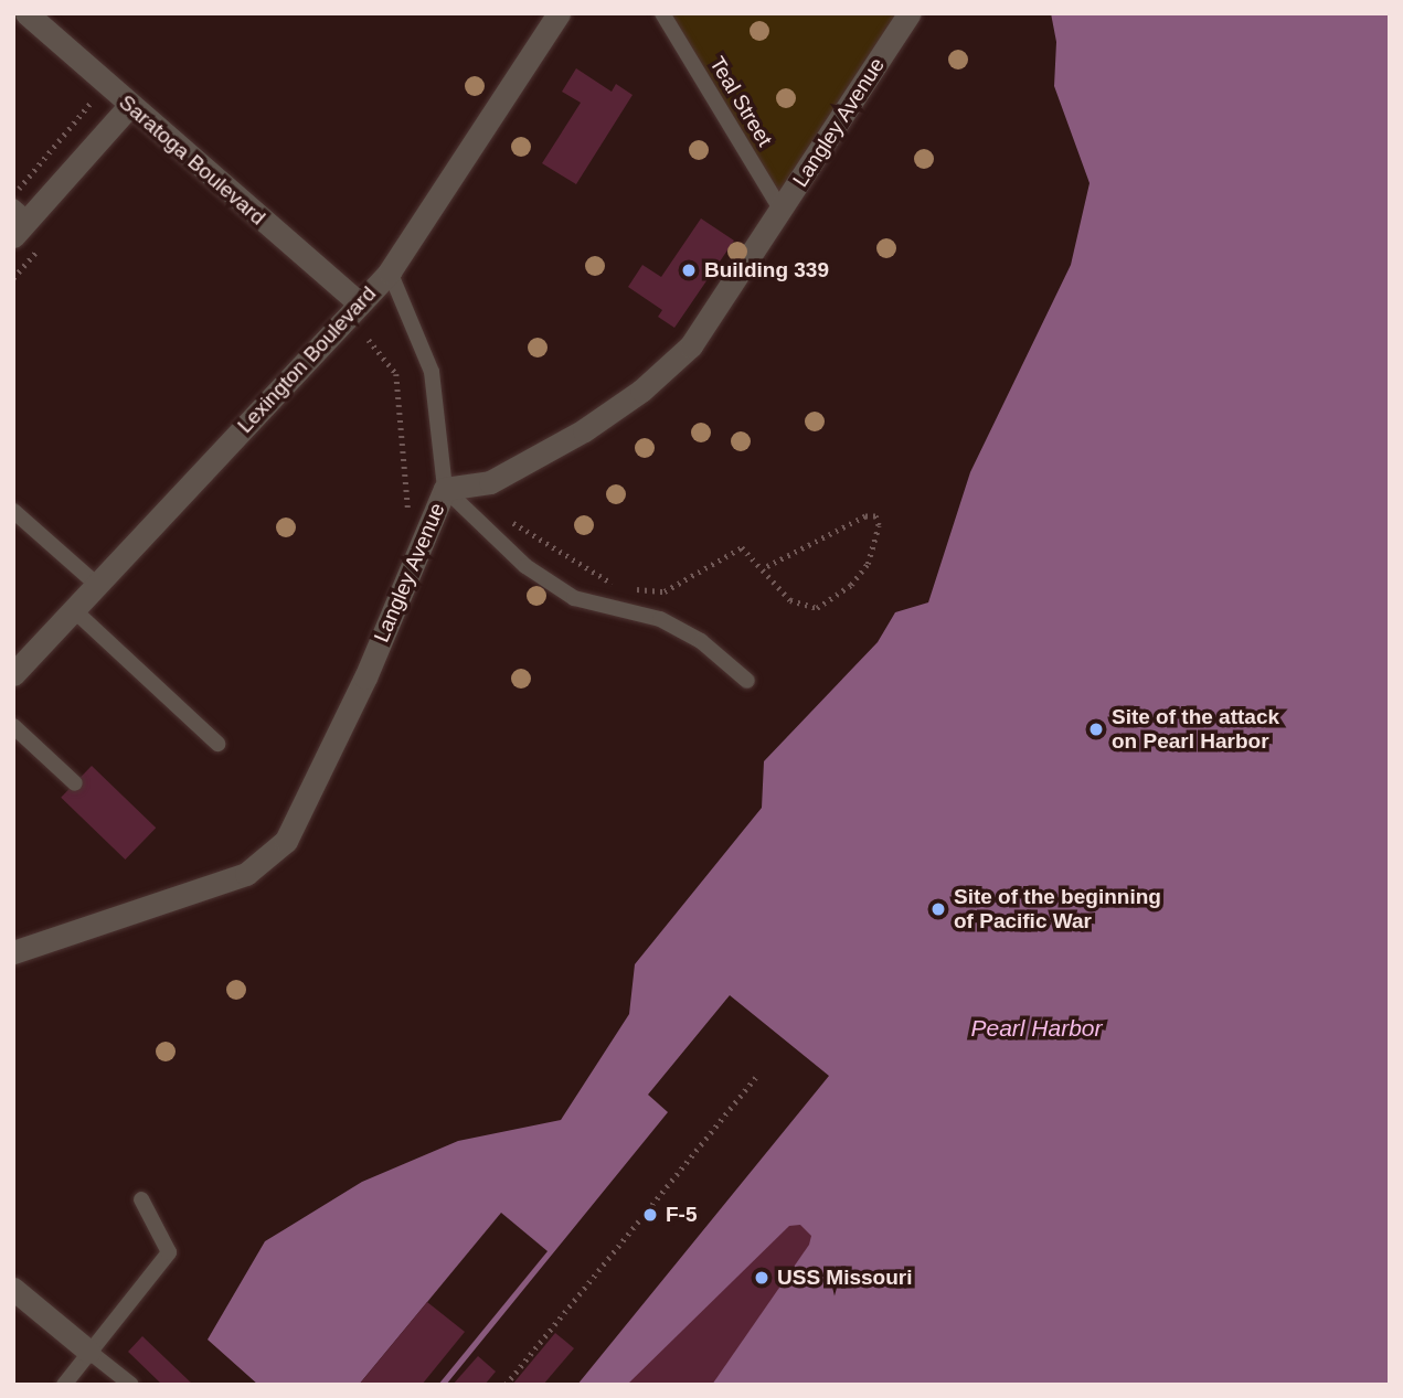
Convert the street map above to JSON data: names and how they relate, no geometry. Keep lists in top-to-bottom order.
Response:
{
  "streets": {
    "street": ["Langley Avenue", "Saratoga Boulevard", "Lexington Boulevard"],
    "lane": ["Teal Street"]
  },
  "crossings": [
    ["Teal Street", "Langley Avenue"],
    ["Saratoga Boulevard", "Lexington Boulevard"]
  ],
  "water": ["Pearl Harbor"],
  "places": [
    "Building 339",
    "Site of the attack on Pearl Harbor",
    "Site of the beginning of Pacific War",
    "F-5",
    "USS Missouri"
  ]
}
